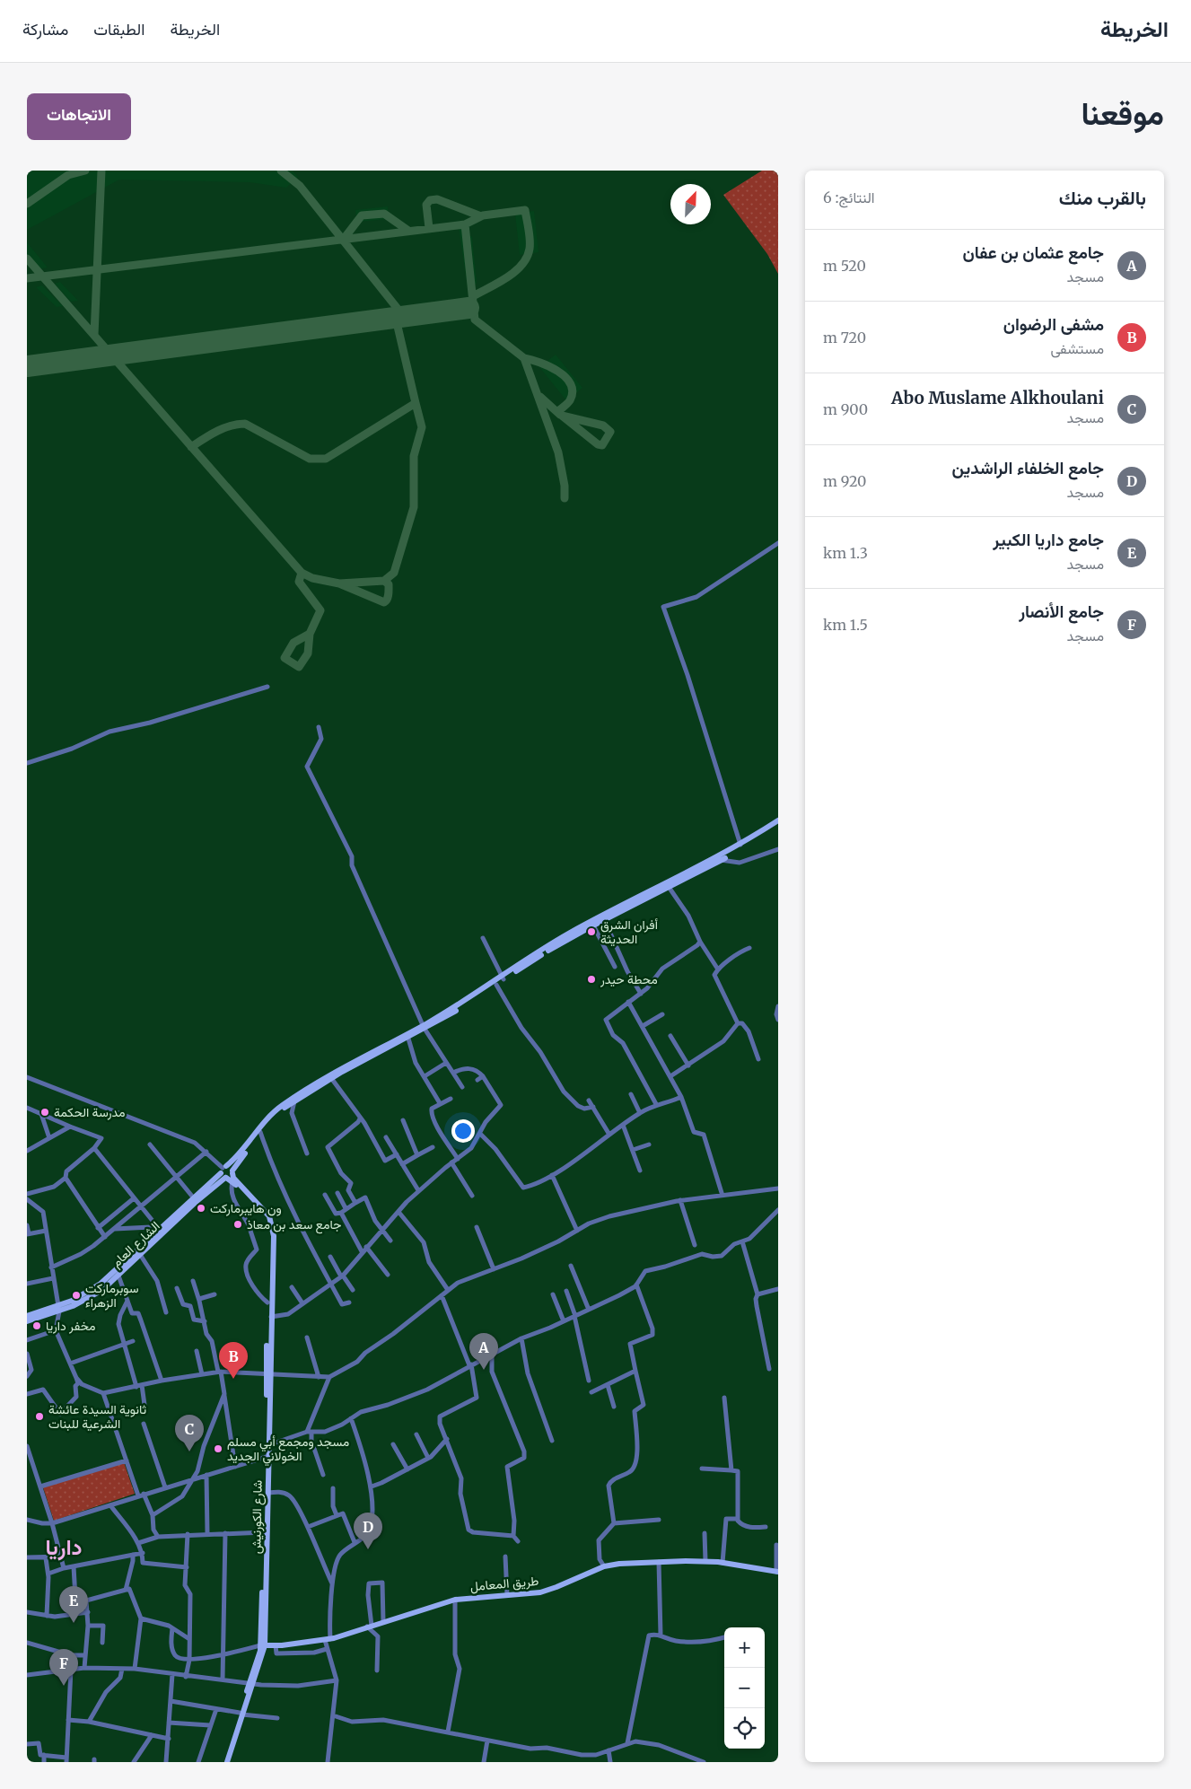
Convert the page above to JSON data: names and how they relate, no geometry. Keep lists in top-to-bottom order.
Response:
{
  "streets": {
    "main road": ["الشارع العام", "شارع الكورنيش", "طريق المعامل"]
  },
  "crossings": [
    ["الشارع العام", "شارع الكورنيش"],
    ["شارع الكورنيش", "طريق المعامل"]
  ],
  "districts": ["داريا"],
  "places": [
    "أفران الشرق الحديثة",
    "محطة حيدر",
    "مدرسة الحكمة",
    "ون هايبرماركت",
    "جامع سعد بن معاذ",
    "سوبرماركت الزهراء",
    "مخفر داريا",
    "ثانوية السيدة عائشة الشرعية للبنات",
    "مسجد ومجمع أبي مسلم الخولاني الجديد"
  ],
  "north": "top right",
  "page": {
    "header": "الخريطة",
    "nav": ["الخريطة", "الطبقات", "مشاركة"],
    "title": "موقعنا",
    "buttons": "الاتجاهات",
    "heading": ["بالقرب منك", "النتائج: 6"],
    "list": [
      {
        "mark": "A",
        "name": "جامع عثمان بن عفان",
        "note": "مسجد",
        "value": "520 m"
      },
      {
        "mark": "B",
        "name": "مشفى الرضوان",
        "note": "مستشفى",
        "value": "720 m"
      },
      {
        "mark": "C",
        "name": "Abo Muslame Alkhoulani",
        "note": "مسجد",
        "value": "900 m"
      },
      {
        "mark": "D",
        "name": "جامع الخلفاء الراشدين",
        "note": "مسجد",
        "value": "920 m"
      },
      {
        "mark": "E",
        "name": "جامع داريا الكبير",
        "note": "مسجد",
        "value": "1.3 km"
      },
      {
        "mark": "F",
        "name": "جامع الأنصار",
        "note": "مسجد",
        "value": "1.5 km"
      }
    ],
    "pins": [
      "A",
      "B",
      "C",
      "D",
      "E",
      "F"
    ],
    "map_buttons": ["+", "−"]
  }
}
